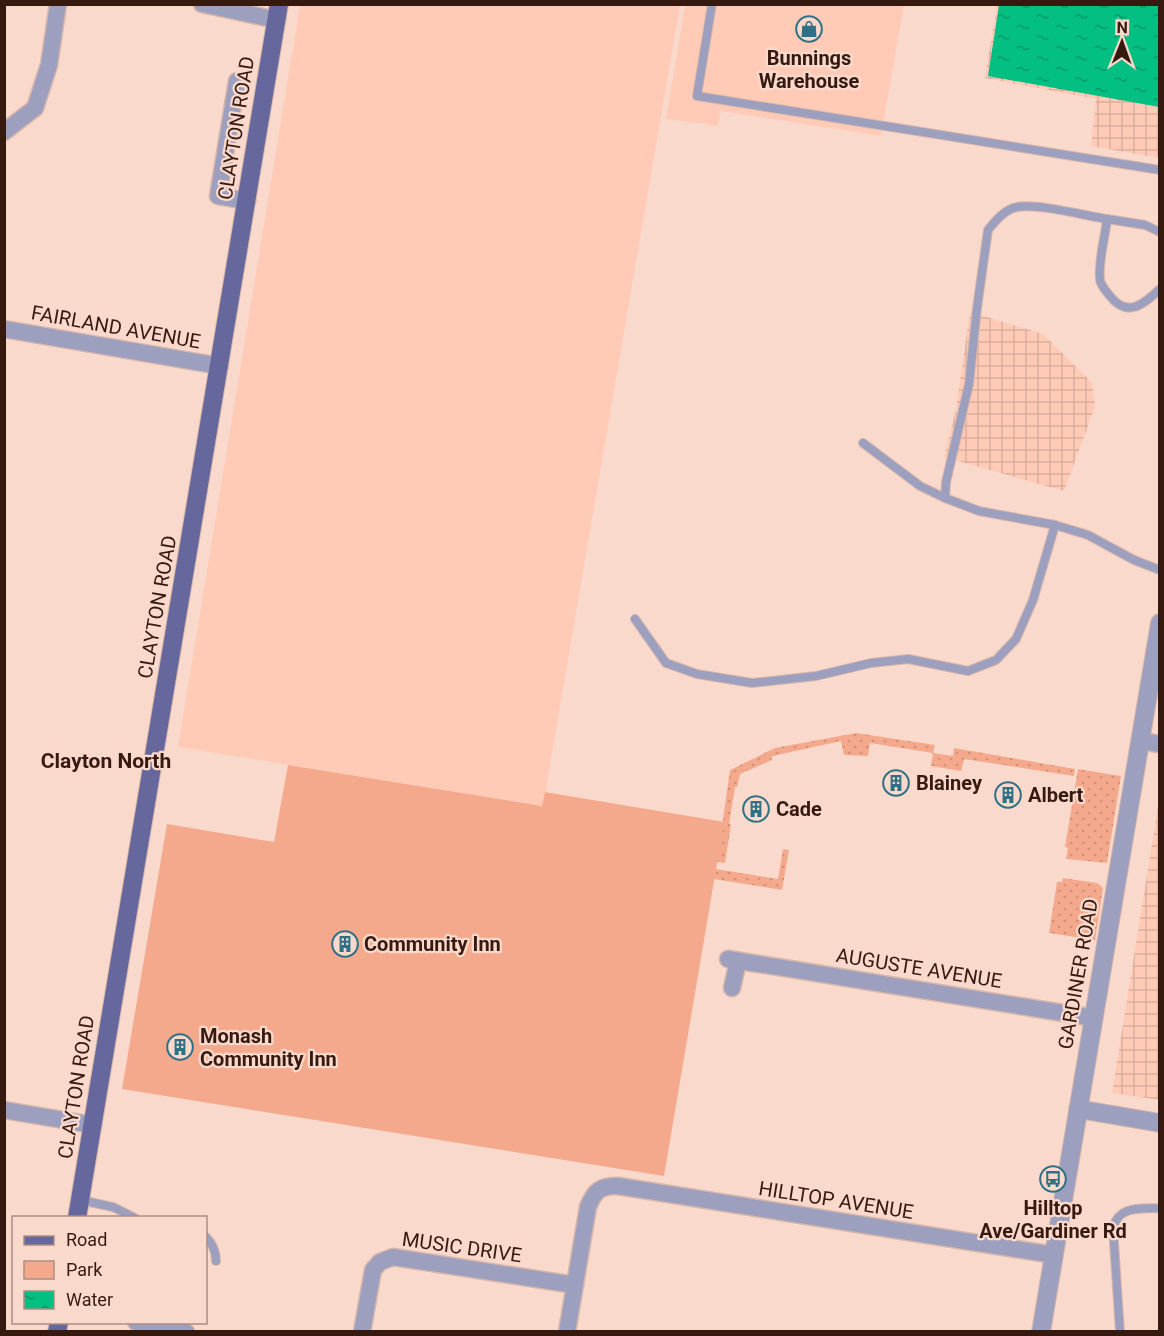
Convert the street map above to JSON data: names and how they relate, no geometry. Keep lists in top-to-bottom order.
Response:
{
  "streets": {
    "main road": ["CLAYTON ROAD"],
    "street": [
      "FAIRLAND AVENUE",
      "AUGUSTE AVENUE",
      "GARDINER ROAD",
      "HILLTOP AVENUE",
      "MUSIC DRIVE"
    ]
  },
  "crossings": [
    ["CLAYTON ROAD", "FAIRLAND AVENUE"],
    ["AUGUSTE AVENUE", "GARDINER ROAD"],
    ["GARDINER ROAD", "HILLTOP AVENUE"],
    ["HILLTOP AVENUE", "MUSIC DRIVE"]
  ],
  "districts": ["Clayton North"],
  "places": {
    "shop": ["Bunnings Warehouse"],
    "building": [
      "Blainey",
      "Albert",
      "Cade",
      "Community Inn",
      "Monash Community Inn"
    ],
    "bus stop": ["Hilltop Ave/Gardiner Rd"]
  },
  "legend": ["Road", "Park", "Water"],
  "north": "top"
}
